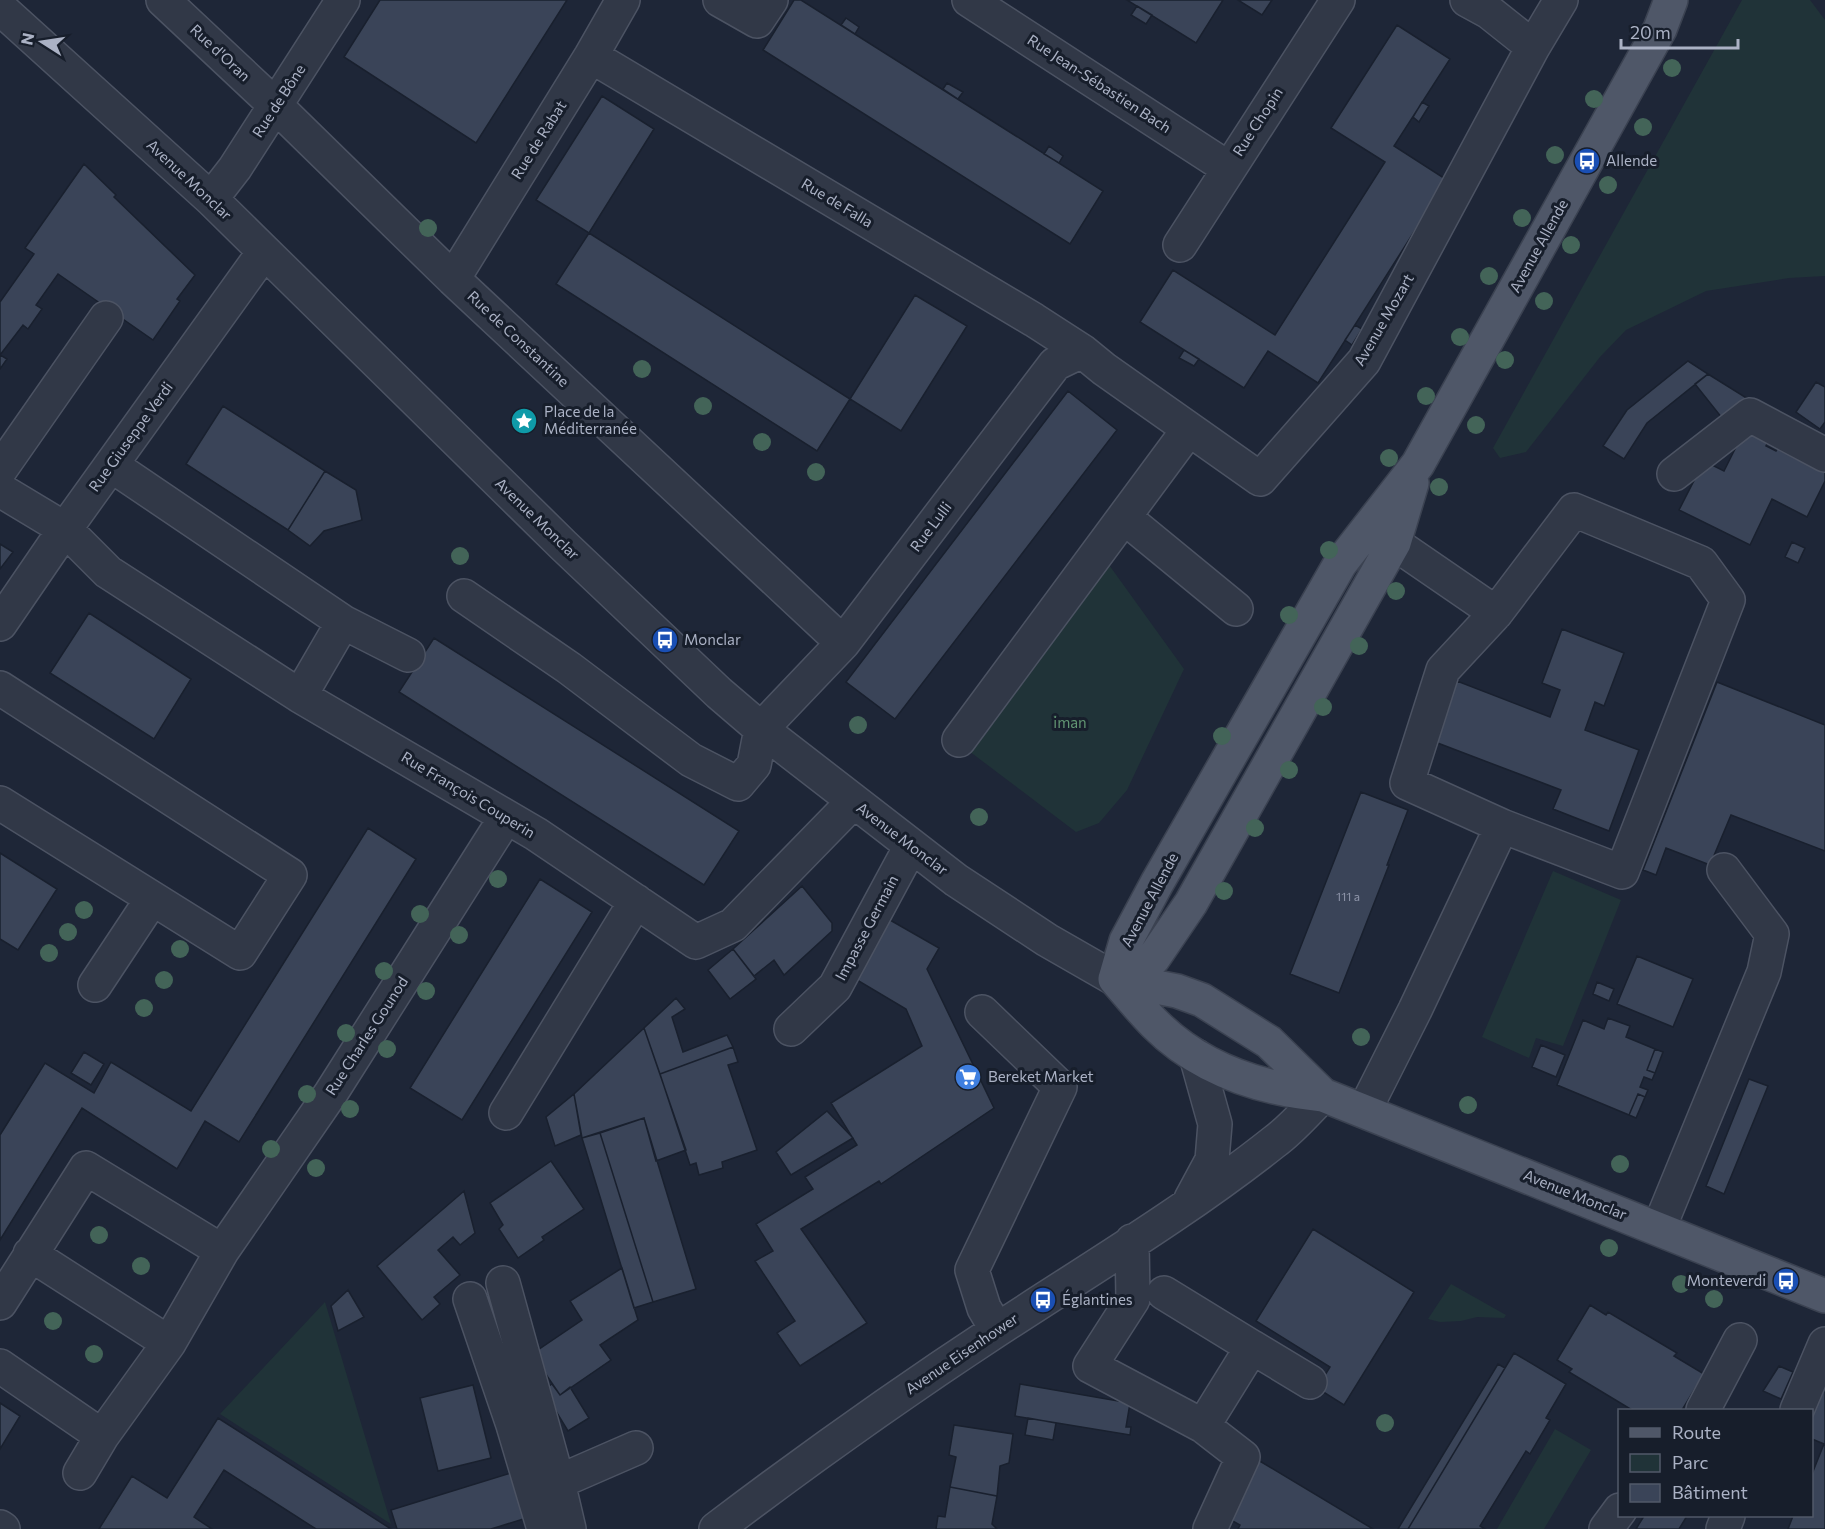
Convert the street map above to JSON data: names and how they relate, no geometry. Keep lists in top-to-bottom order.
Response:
{
  "streets": {
    "main road": ["Avenue Monclar", "Avenue Allende"],
    "street": [
      "Rue d'Oran",
      "Rue Jean-Sébastien Bach",
      "Rue de Bône",
      "Rue Chopin",
      "Rue de Rabat",
      "Rue de Falla",
      "Avenue Mozart",
      "Rue de Constantine",
      "Rue Giuseppe Verdi",
      "Rue Lulli",
      "Rue François Couperin",
      "Impasse Germain",
      "Rue Charles Gounod",
      "Avenue Eisenhower"
    ]
  },
  "crossings": [
    ["Rue d'Oran", "Rue de Bône"],
    ["Rue d'Oran", "Rue de Constantine"],
    ["Rue Jean-Sébastien Bach", "Rue Chopin"],
    ["Rue de Bône", "Avenue Monclar"],
    ["Rue de Bône", "Rue de Constantine"],
    ["Rue de Rabat", "Rue de Falla"],
    ["Rue de Rabat", "Rue de Constantine"],
    ["Avenue Monclar", "Avenue Allende"],
    ["Avenue Monclar", "Rue Giuseppe Verdi"],
    ["Avenue Monclar", "Rue Lulli"],
    ["Avenue Monclar", "Rue François Couperin"],
    ["Avenue Monclar", "Impasse Germain"],
    ["Avenue Monclar", "Avenue Eisenhower"],
    ["Rue de Falla", "Avenue Mozart"],
    ["Rue de Falla", "Rue Lulli"],
    ["Avenue Mozart", "Rue Lulli"],
    ["Rue de Constantine", "Rue Lulli"],
    ["Rue Giuseppe Verdi", "Rue François Couperin"],
    ["Rue François Couperin", "Rue Charles Gounod"]
  ],
  "parks": ["iman"],
  "places": {
    "bus stop": [
      "Allende",
      "Monclar",
      "Monteverdi",
      "Églantines"
    ],
    "place": ["Place de la Méditerranée"],
    "supermarket": ["Bereket Market"]
  },
  "house_numbers": ["111 a"],
  "legend": ["Route", "Parc", "Bâtiment"],
  "scale_bar": "20 m",
  "north": "left"
}
